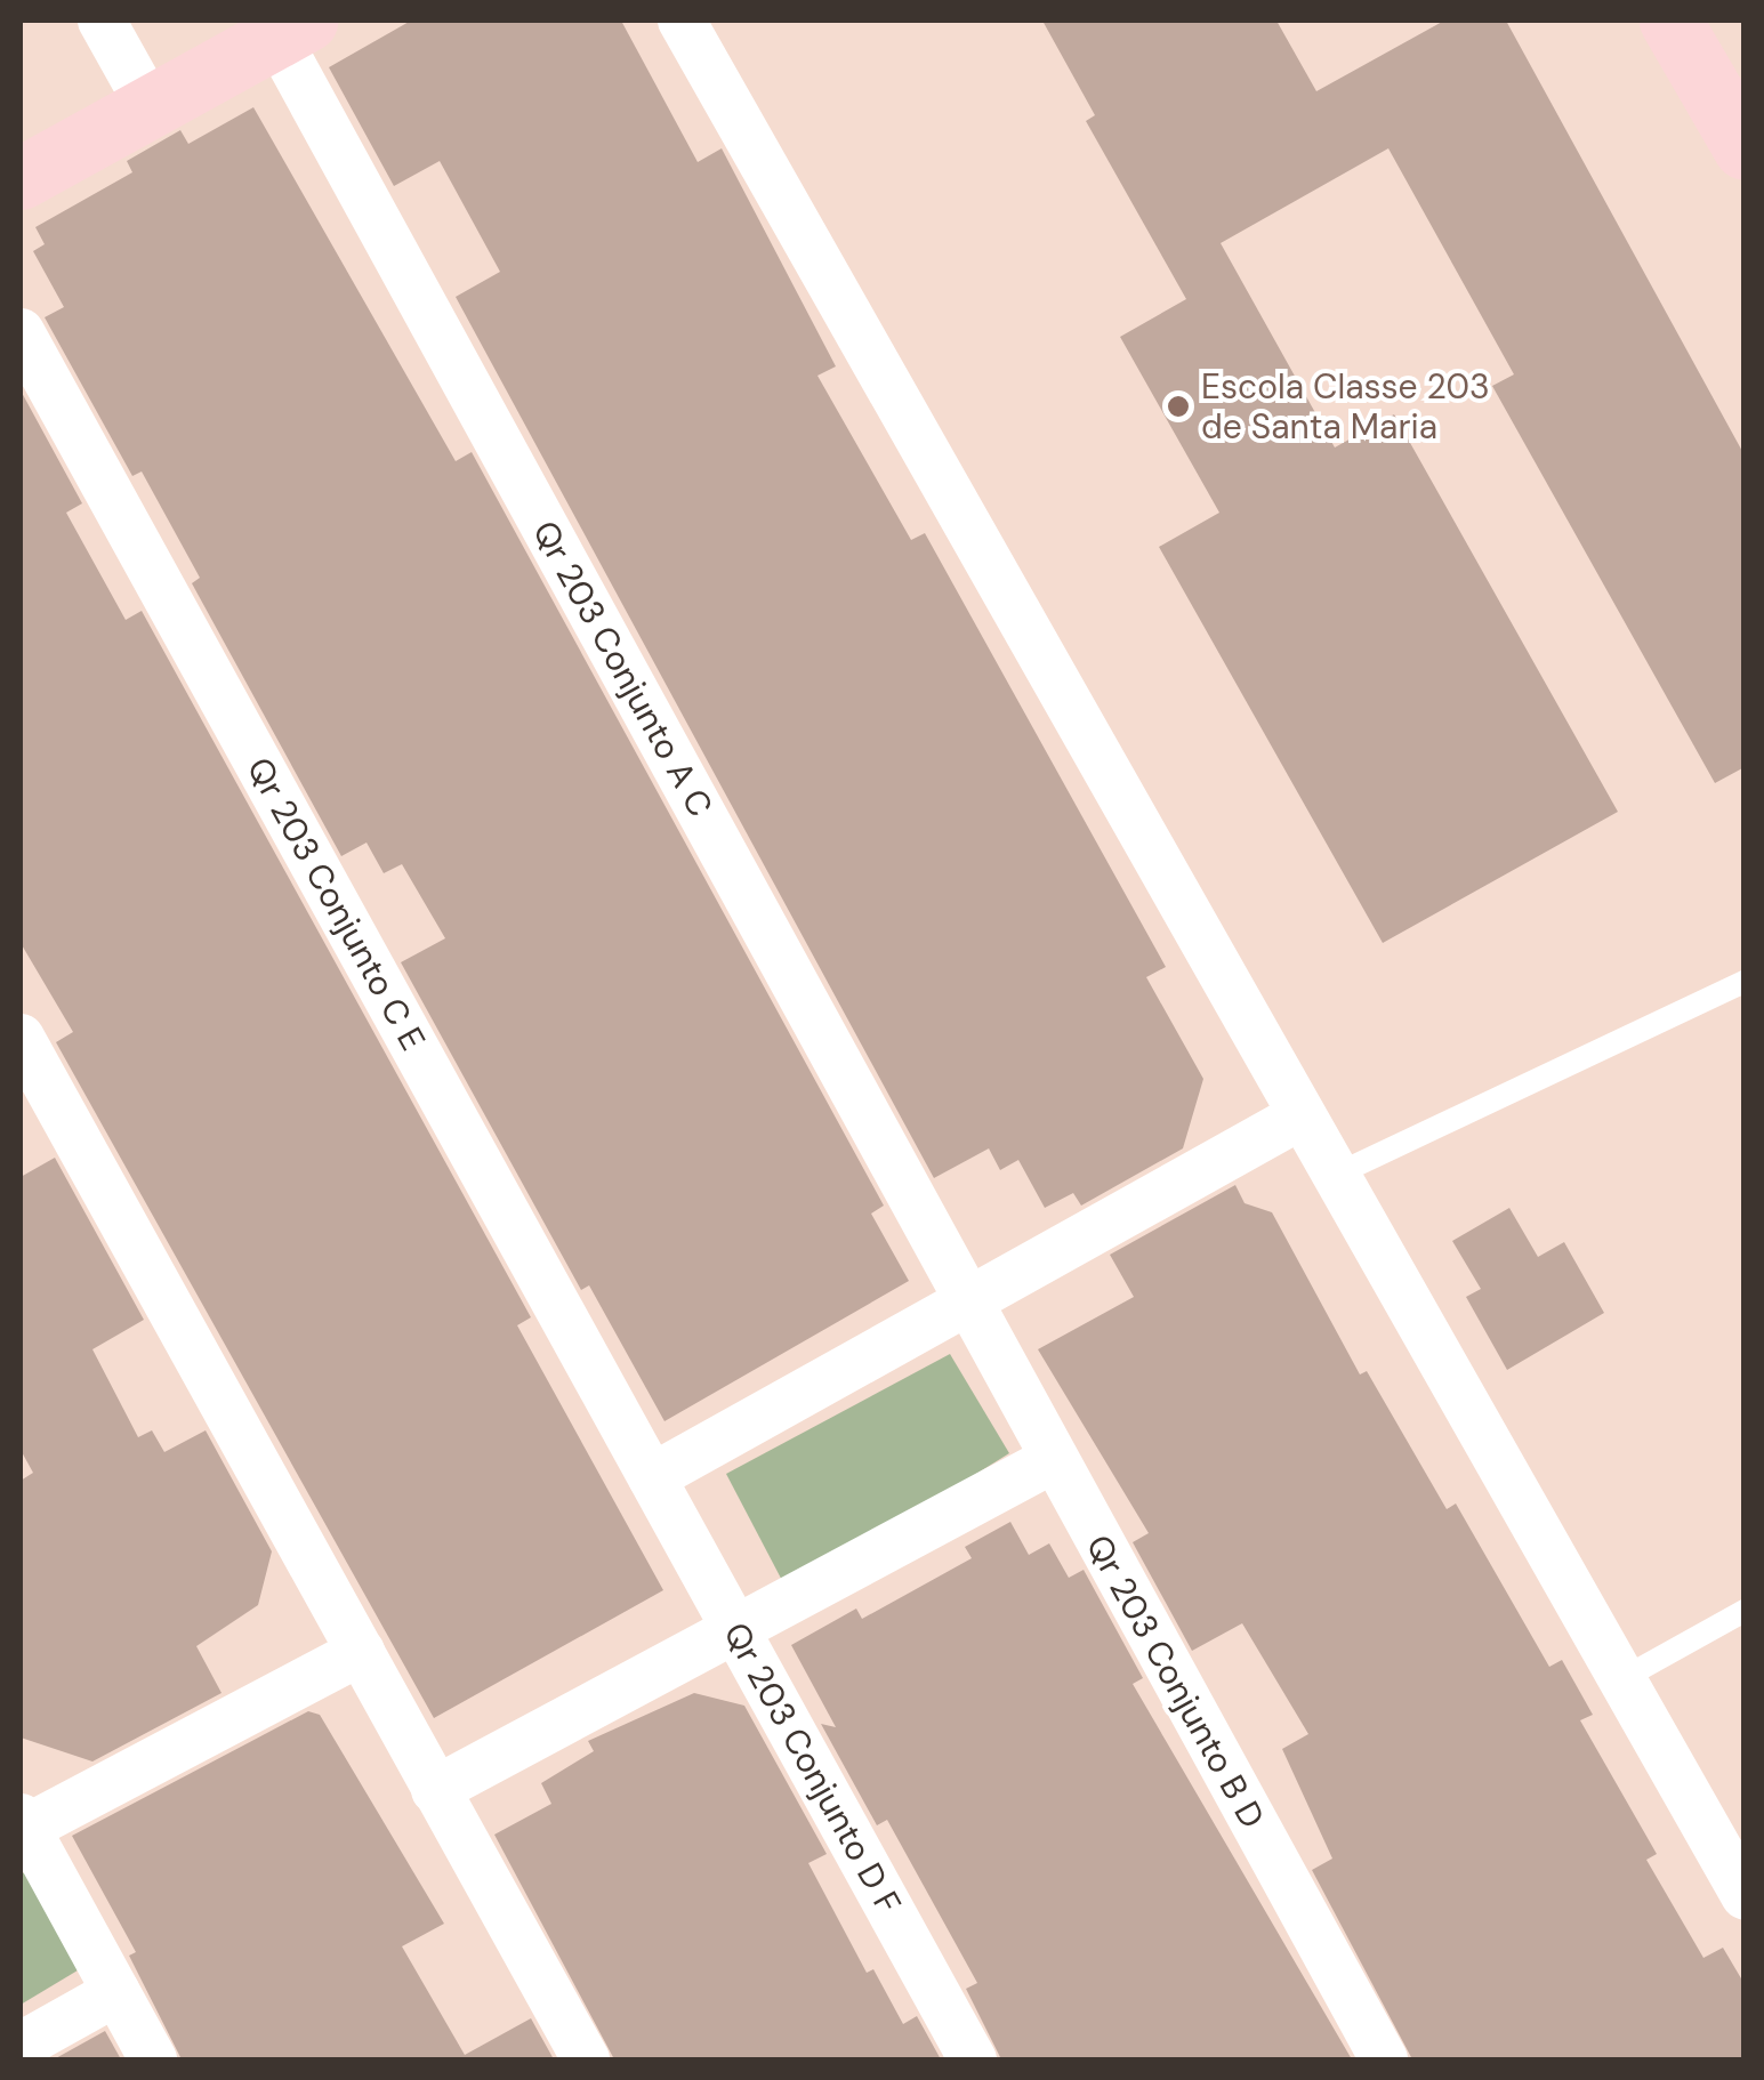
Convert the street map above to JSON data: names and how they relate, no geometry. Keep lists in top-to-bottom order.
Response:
{
  "streets": {
    "street": [
      "Qr 203 Conjunto A C",
      "Qr 203 Conjunto C E",
      "Qr 203 Conjunto B D",
      "Qr 203 Conjunto D F"
    ]
  },
  "crossings": [
    ["Qr 203 Conjunto A C", "Qr 203 Conjunto B D"],
    ["Qr 203 Conjunto C E", "Qr 203 Conjunto D F"]
  ],
  "places": ["Escola Classe 203 de Santa Maria"]
}
